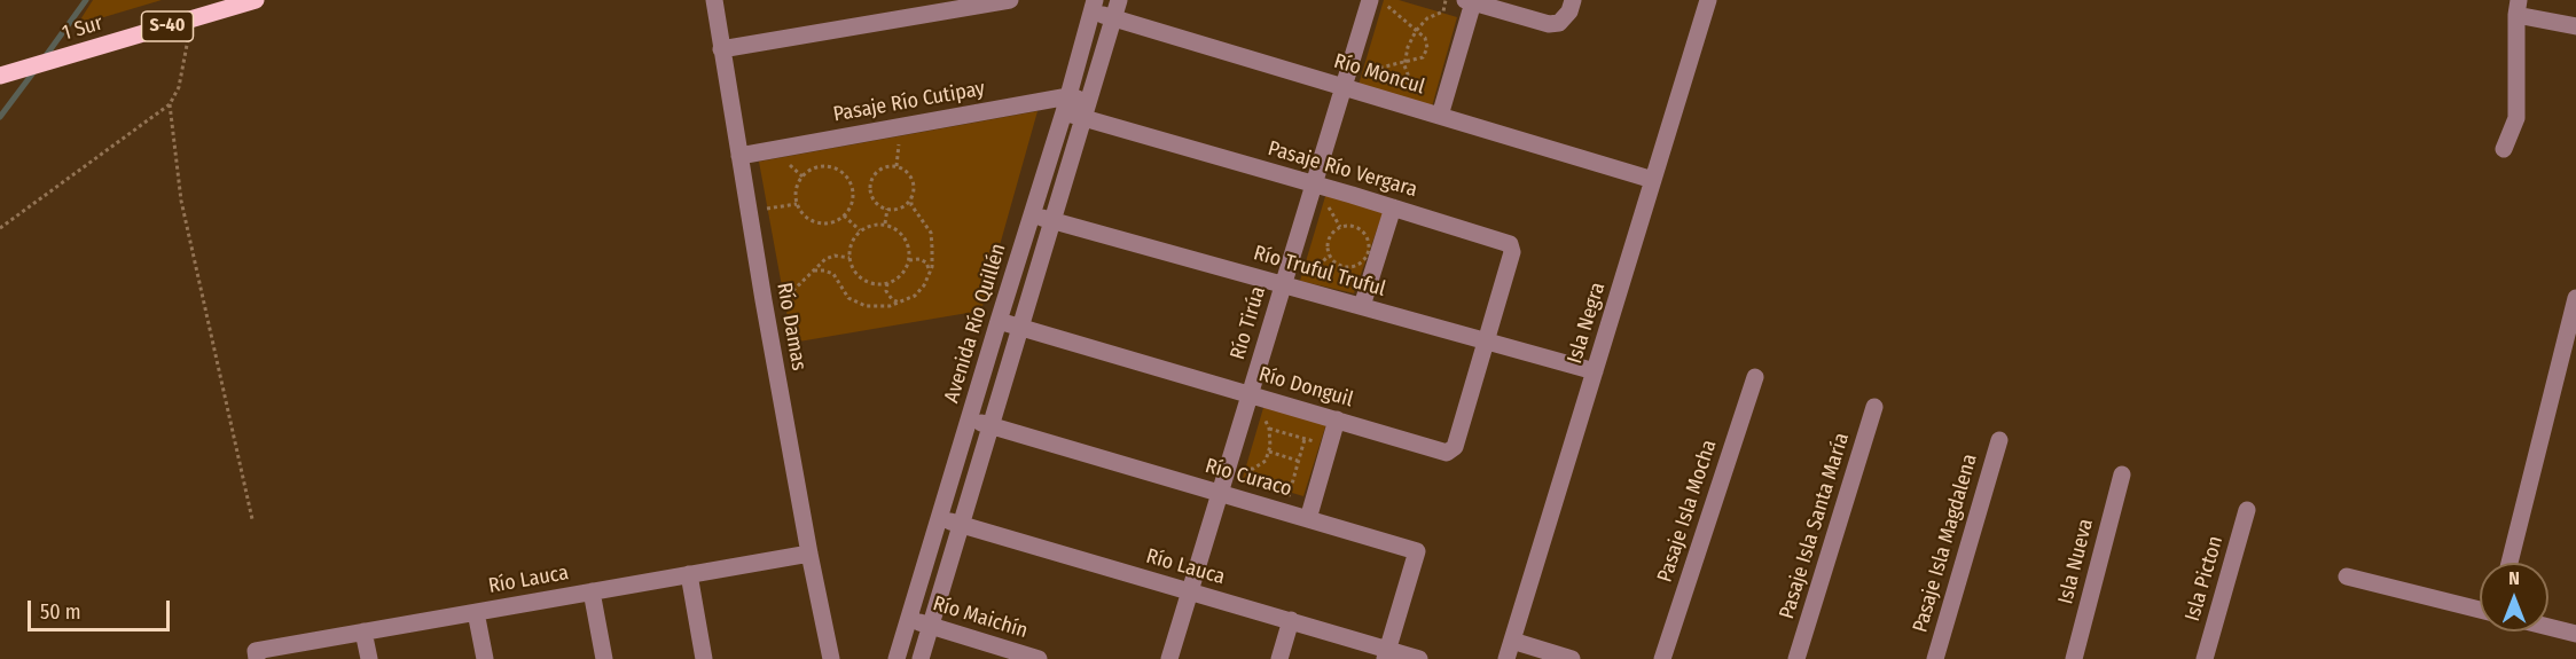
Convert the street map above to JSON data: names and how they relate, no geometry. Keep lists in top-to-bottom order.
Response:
{
  "streets": {
    "main road": ["S-40", "1 Sur"],
    "street": [
      "Río Moncul",
      "Pasaje Río Cutipay",
      "Pasaje Río Vergara",
      "Río Truful Truful",
      "Avenida Río Quillén",
      "Río Tirúa",
      "Isla Negra",
      "Río Damas",
      "Río Donguil",
      "Río Curaco",
      "Pasaje Isla Mocha",
      "Pasaje Isla Santa María",
      "Pasaje Isla Magdalena",
      "Isla Nueva",
      "Río Lauca",
      "Isla Picton",
      "Río Maichín"
    ]
  },
  "crossings": [
    ["Río Moncul", "Avenida Río Quillén"],
    ["Río Moncul", "Río Tirúa"],
    ["Río Moncul", "Isla Negra"],
    ["Pasaje Río Cutipay", "Pasaje Río Vergara"],
    ["Pasaje Río Cutipay", "Avenida Río Quillén"],
    ["Pasaje Río Cutipay", "Río Damas"],
    ["Pasaje Río Vergara", "Río Truful Truful"],
    ["Pasaje Río Vergara", "Avenida Río Quillén"],
    ["Pasaje Río Vergara", "Río Tirúa"],
    ["Pasaje Río Vergara", "Río Donguil"],
    ["Río Truful Truful", "Avenida Río Quillén"],
    ["Río Truful Truful", "Río Tirúa"],
    ["Río Truful Truful", "Isla Negra"],
    ["Río Truful Truful", "Río Donguil"],
    ["Avenida Río Quillén", "Río Donguil"],
    ["Avenida Río Quillén", "Río Curaco"],
    ["Avenida Río Quillén", "Río Lauca"],
    ["Avenida Río Quillén", "Río Maichín"],
    ["Río Tirúa", "Río Donguil"],
    ["Río Tirúa", "Río Curaco"],
    ["Río Tirúa", "Río Lauca"],
    ["Río Damas", "Río Lauca"],
    ["Río Curaco", "Río Lauca"]
  ],
  "scale_bar": "50 m",
  "north": "top"
}
